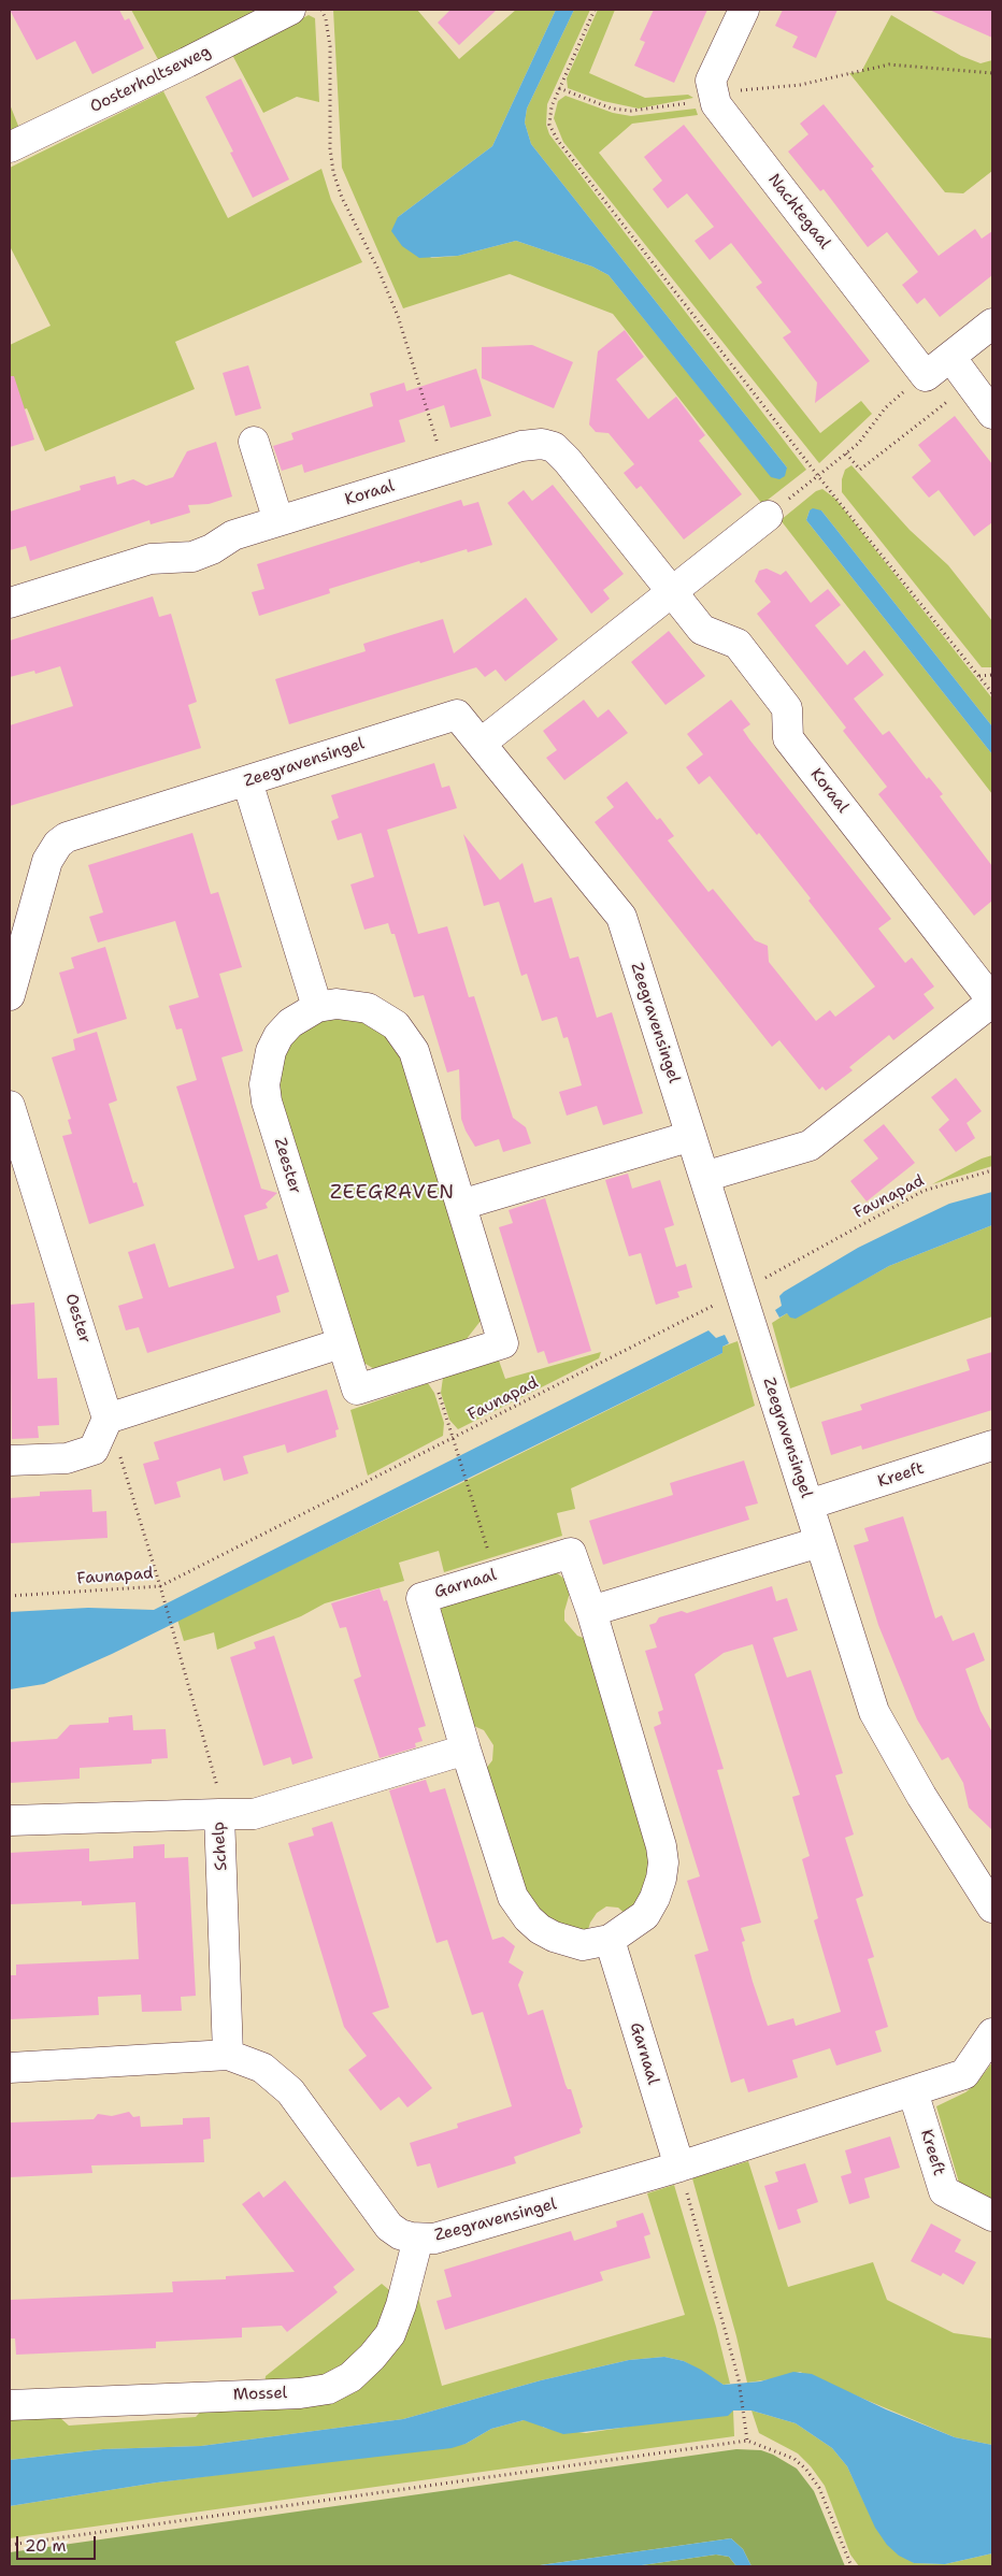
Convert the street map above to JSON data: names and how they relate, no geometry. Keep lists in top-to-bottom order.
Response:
{
  "streets": {
    "street": [
      "Oosterholtseweg",
      "Nachtegaal",
      "Koraal",
      "Zeegravensingel",
      "Zeester",
      "Oester",
      "Kreeft",
      "Garnaal",
      "Schelp",
      "Mossel"
    ],
    "path": ["Faunapad"]
  },
  "crossings": [
    ["Koraal", "Zeegravensingel"],
    ["Zeegravensingel", "Faunapad"],
    ["Zeegravensingel", "Kreeft"],
    ["Zeegravensingel", "Garnaal"],
    ["Zeegravensingel", "Schelp"],
    ["Zeegravensingel", "Mossel"]
  ],
  "districts": ["ZEEGRAVEN"],
  "scale_bar": "20 m"
}
